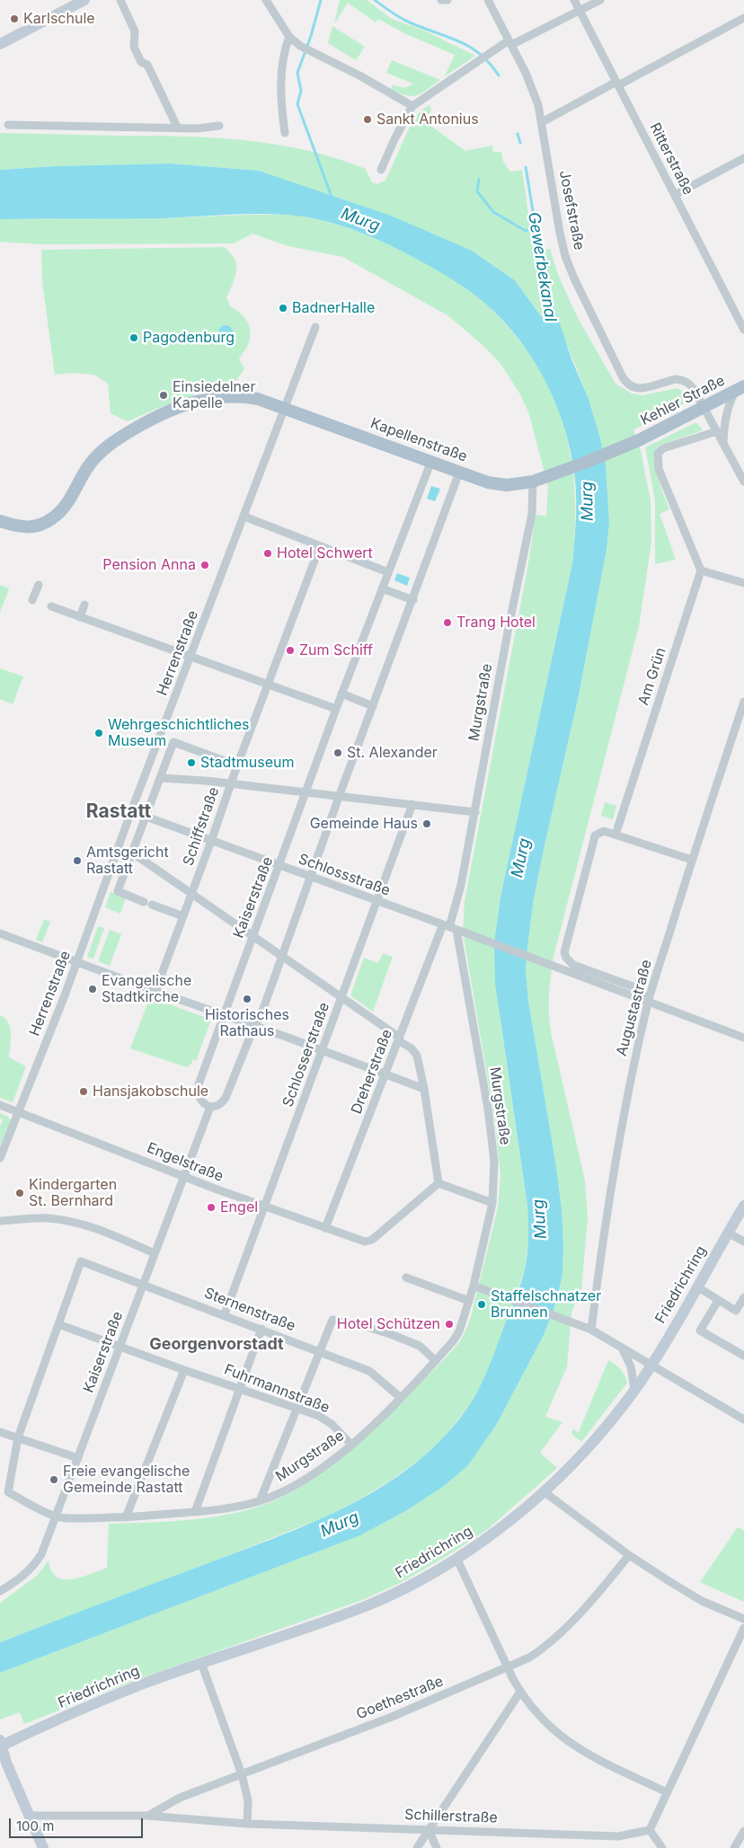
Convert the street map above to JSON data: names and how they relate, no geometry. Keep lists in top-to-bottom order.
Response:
{
  "streets": {
    "main road": ["Kehler Straße", "Kapellenstraße", "Friedrichring"],
    "street": [
      "Ritterstraße",
      "Josefstraße",
      "Herrenstraße",
      "Am Grün",
      "Murgstraße",
      "Schiffstraße",
      "Schlossstraße",
      "Kaiserstraße",
      "Augustastraße",
      "Schlosserstraße",
      "Dreherstraße",
      "Engelstraße",
      "Sternenstraße",
      "Fuhrmannstraße",
      "Goethestraße",
      "Schillerstraße"
    ]
  },
  "crossings": [
    ["Josefstraße", "Kehler Straße"],
    ["Kehler Straße", "Kapellenstraße"],
    ["Kehler Straße", "Murgstraße"],
    ["Kapellenstraße", "Herrenstraße"],
    ["Kapellenstraße", "Murgstraße"],
    ["Kapellenstraße", "Kaiserstraße"],
    ["Herrenstraße", "Schlossstraße"],
    ["Herrenstraße", "Engelstraße"],
    ["Murgstraße", "Schlossstraße"],
    ["Murgstraße", "Kaiserstraße"],
    ["Murgstraße", "Dreherstraße"],
    ["Murgstraße", "Sternenstraße"],
    ["Murgstraße", "Fuhrmannstraße"],
    ["Schiffstraße", "Schlossstraße"],
    ["Schlossstraße", "Kaiserstraße"],
    ["Schlossstraße", "Augustastraße"],
    ["Schlossstraße", "Schlosserstraße"],
    ["Schlossstraße", "Dreherstraße"],
    ["Kaiserstraße", "Engelstraße"],
    ["Kaiserstraße", "Sternenstraße"],
    ["Kaiserstraße", "Fuhrmannstraße"],
    ["Schlosserstraße", "Engelstraße"],
    ["Schlosserstraße", "Sternenstraße"],
    ["Dreherstraße", "Engelstraße"],
    ["Sternenstraße", "Fuhrmannstraße"],
    ["Goethestraße", "Schillerstraße"]
  ],
  "districts": ["Rastatt", "Georgenvorstadt"],
  "water": ["Murg", "Gewerbekanal"],
  "places": [
    "Karlschule",
    "Sankt Antonius",
    "BadnerHalle",
    "Pagodenburg",
    "Einsiedelner Kapelle",
    "Hotel Schwert",
    "Pension Anna",
    "Trang Hotel",
    "Zum Schiff",
    "Wehrgeschichtliches Museum",
    "St. Alexander",
    "Stadtmuseum",
    "Gemeinde Haus",
    "Amtsgericht Rastatt",
    "Evangelische Stadtkirche",
    "Historisches Rathaus",
    "Hansjakobschule",
    "Kindergarten St. Bernhard",
    "Engel",
    "Staffelschnatzer Brunnen",
    "Hotel Schützen",
    "Freie evangelische Gemeinde Rastatt"
  ],
  "scale_bar": "100 m"
}
